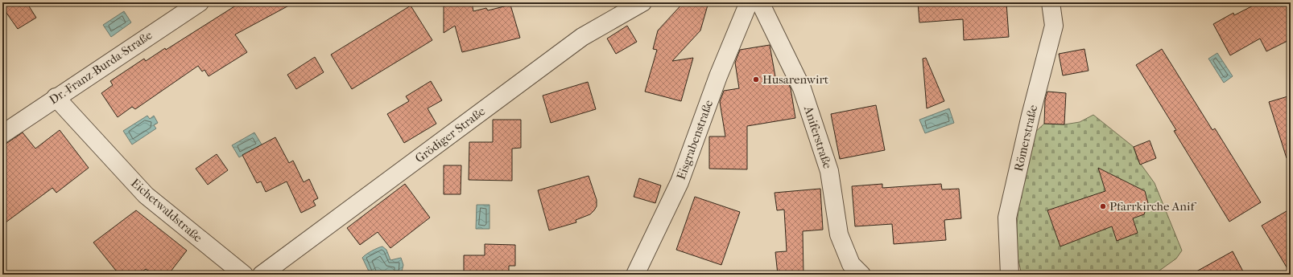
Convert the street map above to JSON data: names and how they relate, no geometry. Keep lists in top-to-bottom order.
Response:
{
  "streets": {
    "street": [
      "Dr.-Franz-Burda-Straße",
      "Grödiger Straße",
      "Aniferstraße",
      "Römerstraße",
      "Eisgrabenstraße",
      "Eichetwaldstraße"
    ]
  },
  "crossings": [
    ["Dr.-Franz-Burda-Straße", "Eichetwaldstraße"]
  ],
  "places": ["Husarenwirt", "Pfarrkirche Anif"]
}
